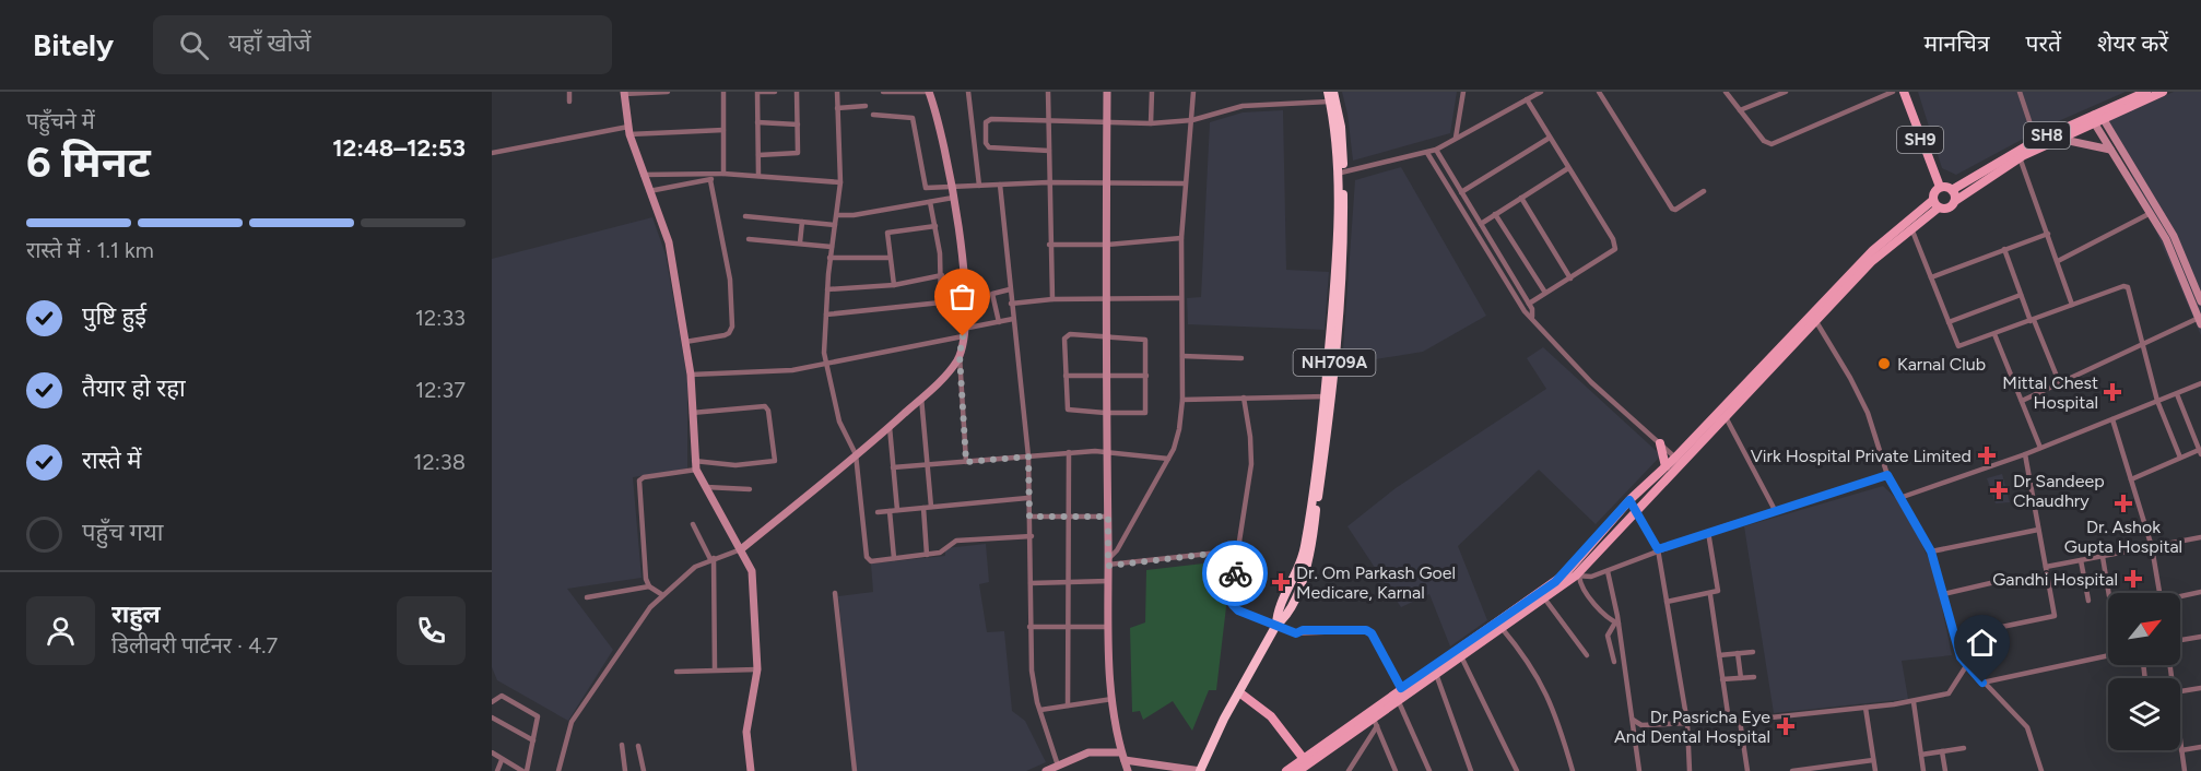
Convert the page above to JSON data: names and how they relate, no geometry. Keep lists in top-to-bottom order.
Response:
{
  "streets": {
    "highway": ["NH709A"],
    "main road": ["SH8", "SH9"]
  },
  "crossings": [
    ["SH8", "SH9"]
  ],
  "places": {
    "other": ["Karnal Club"],
    "health": [
      "Mittal Chest Hospital",
      "Virk Hospital Private Limited",
      "Dr Sandeep Chaudhry",
      "Dr. Ashok Gupta Hospital",
      "Gandhi Hospital",
      "Dr. Om Parkash Goel Medicare, Karnal",
      "Dr Pasricha Eye And Dental Hospital"
    ]
  },
  "north": "top right",
  "page": {
    "header": "Bitely",
    "search": "यहाँ खोजें",
    "nav": ["मानचित्र", "परतें", "शेयर करें"],
    "heading": ["6 मिनट", "पहुँचने में", "12:48–12:53"],
    "panel": ["राहुल", "डिलीवरी पार्टनर · 4.7"],
    "bar": "रास्ते में · 1.1 km",
    "list": [
      ["पुष्टि हुई", "12:33"],
      ["तैयार हो रहा", "12:37"],
      ["रास्ते में", "12:38"],
      "पहुँच गया"
    ]
  }
}
